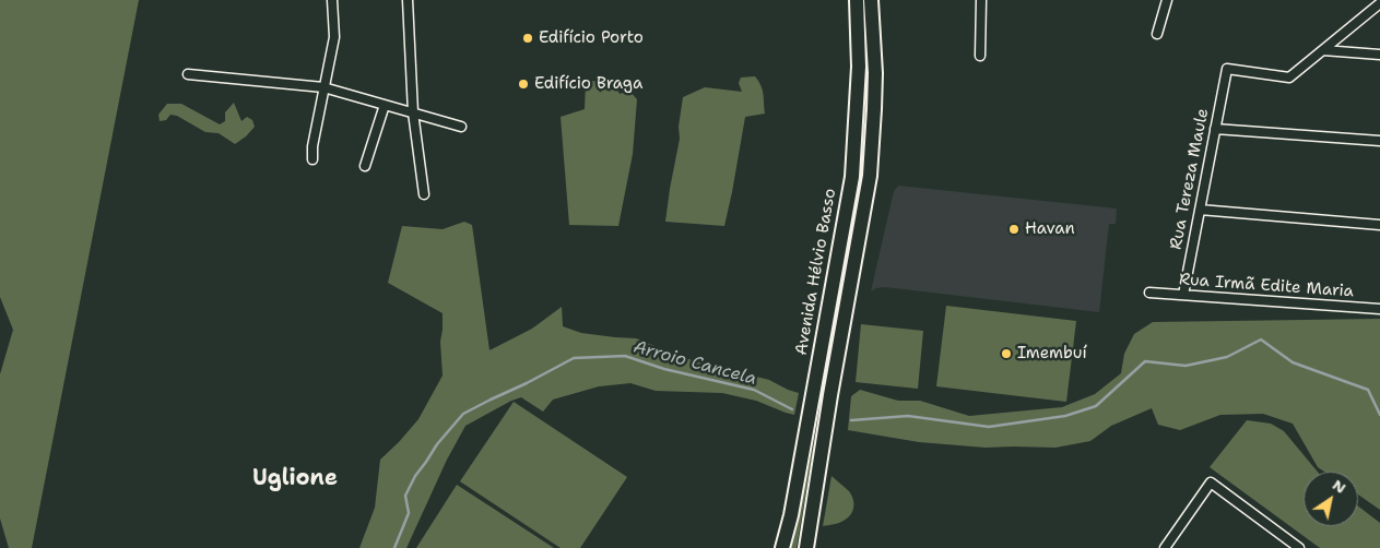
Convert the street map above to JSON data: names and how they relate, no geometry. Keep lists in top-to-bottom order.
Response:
{
  "streets": {
    "main road": ["Avenida Hélvio Basso"],
    "street": ["Rua Tereza Maule", "Rua Irmã Edite Maria"]
  },
  "crossings": [
    ["Rua Tereza Maule", "Rua Irmã Edite Maria"]
  ],
  "districts": ["Uglione"],
  "water": ["Arroio Cancela"],
  "places": [
    "Edifício Porto",
    "Edifício Braga",
    "Havan",
    "Imembuí"
  ],
  "north": "top right"
}
